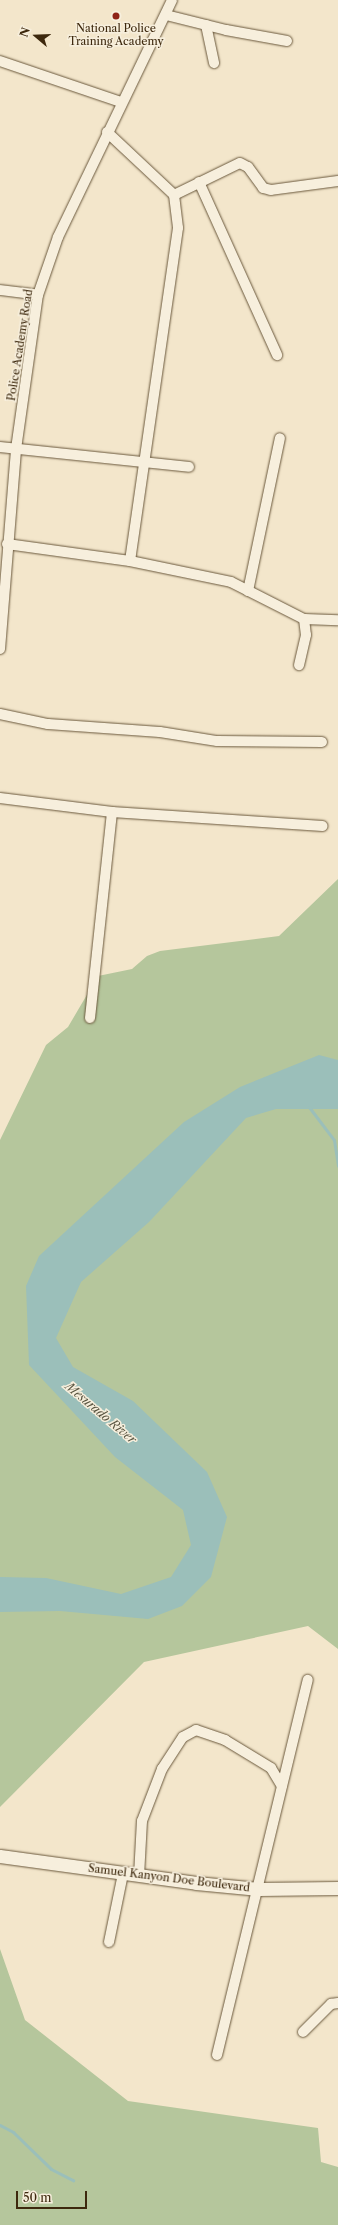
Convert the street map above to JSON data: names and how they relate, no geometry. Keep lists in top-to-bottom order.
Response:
{
  "streets": {
    "street": ["Police Academy Road", "Samuel Kanyon Doe Boulevard"]
  },
  "water": ["Mesurado River"],
  "places": ["National Police Training Academy"],
  "scale_bar": "50 m",
  "north": "left"
}
